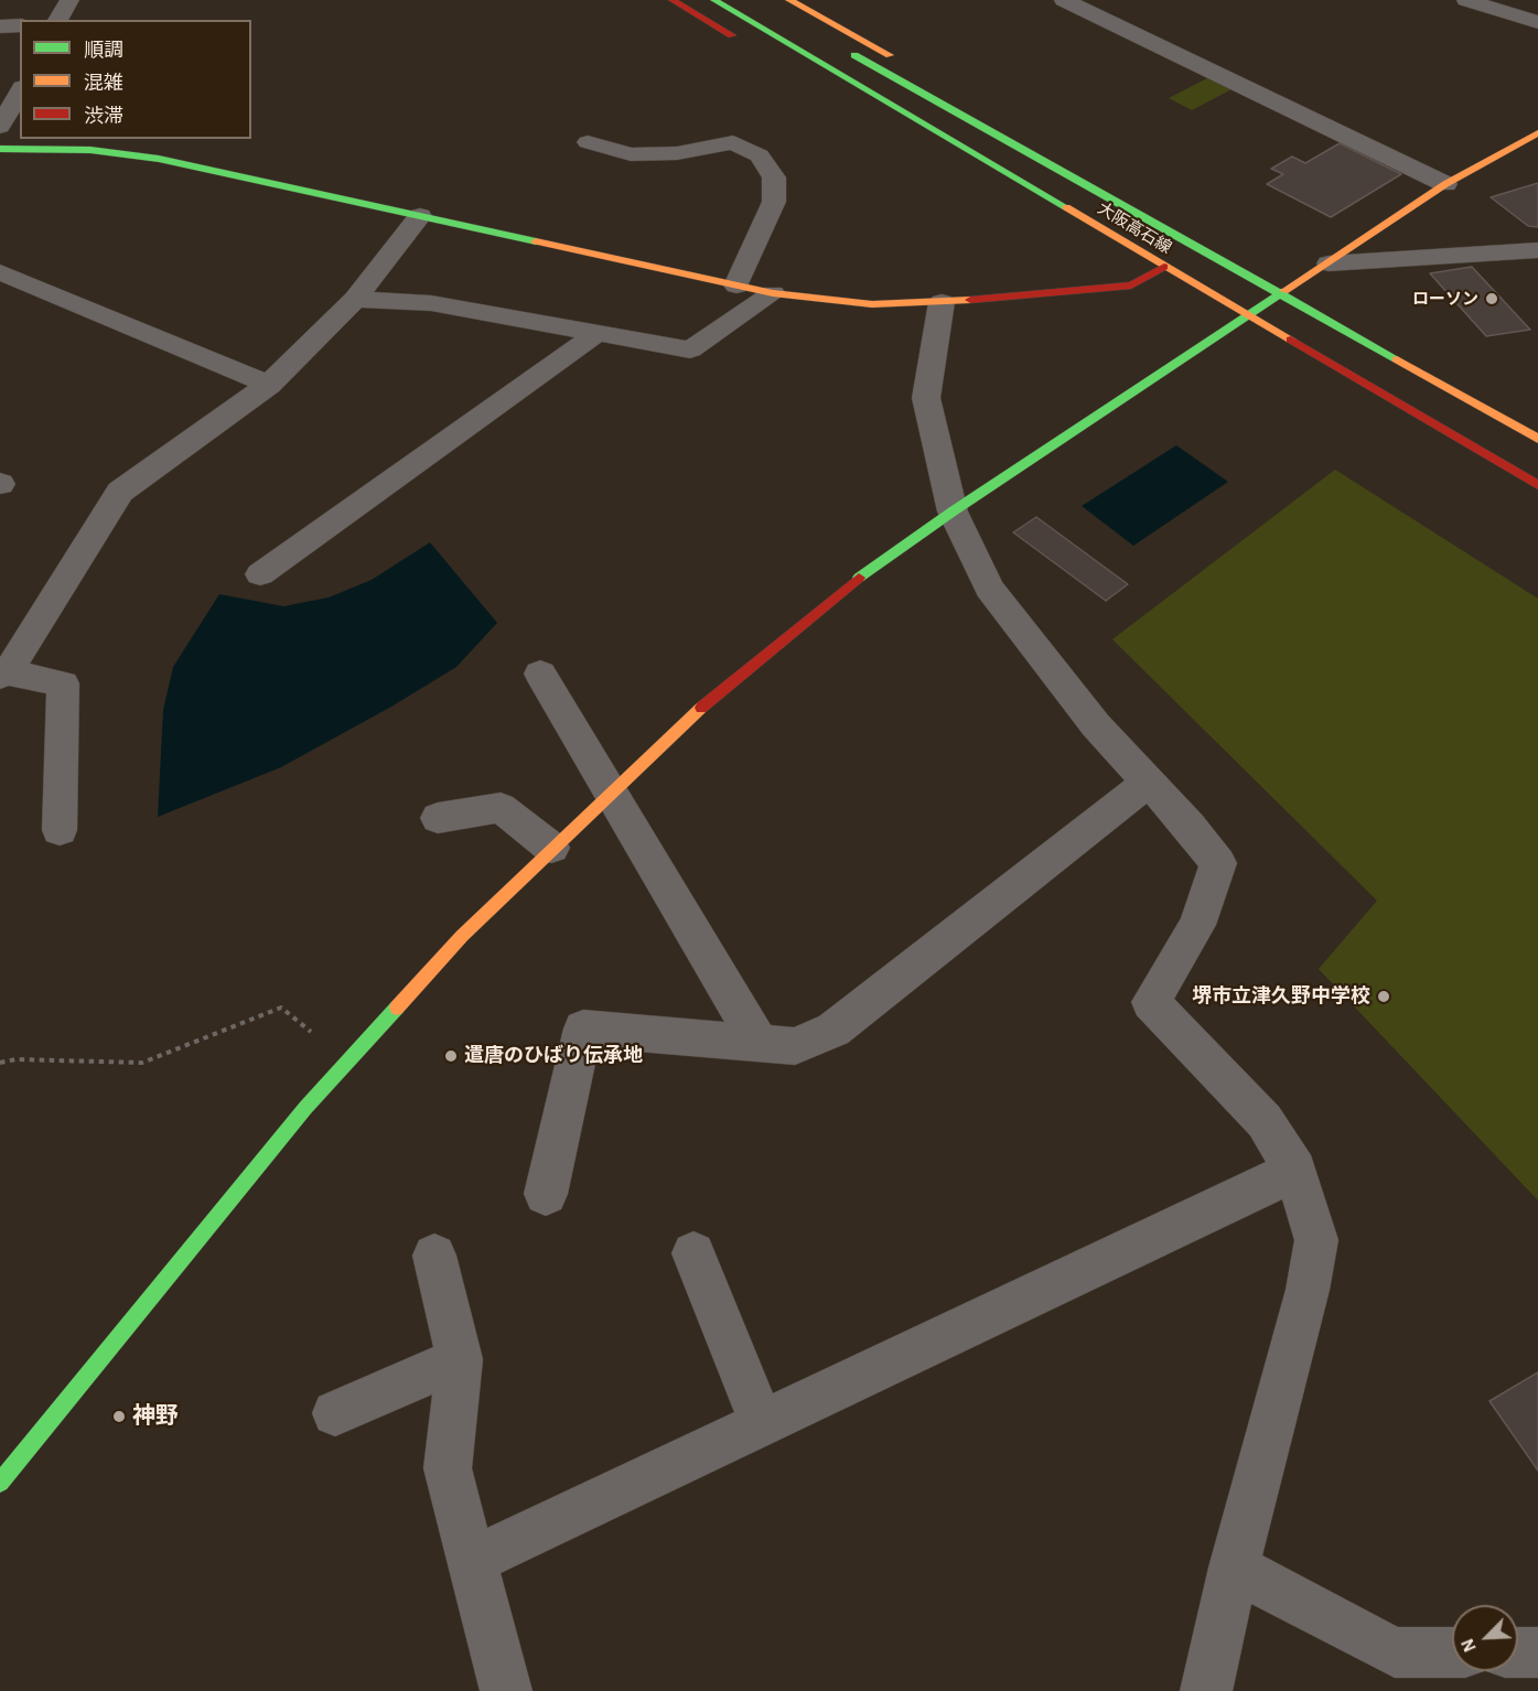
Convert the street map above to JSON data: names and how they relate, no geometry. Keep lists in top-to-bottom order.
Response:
{
  "streets": {
    "street": ["大阪高石線"]
  },
  "places": [
    "ローソン",
    "堺市立津久野中学校",
    "遣唐のひばり伝承地",
    "神野"
  ],
  "legend": ["順調", "混雑", "渋滞"],
  "north": "bottom left"
}
